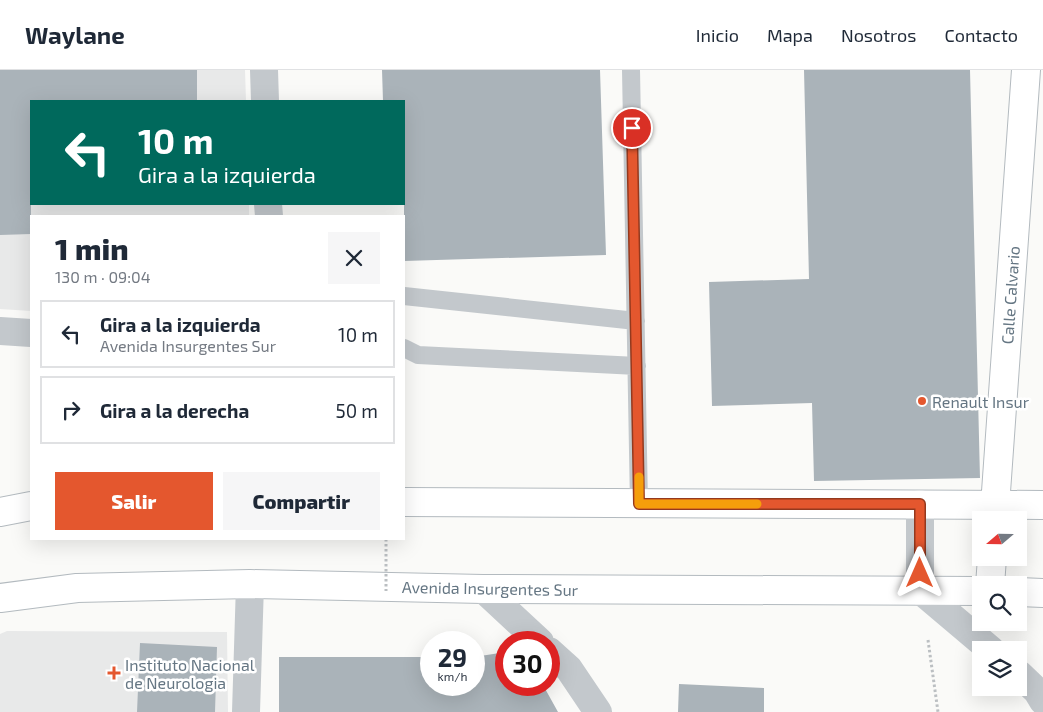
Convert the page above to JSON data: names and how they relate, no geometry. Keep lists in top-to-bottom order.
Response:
{
  "streets": {
    "main road": ["Calle Calvario", "Avenida Insurgentes Sur"]
  },
  "places": {
    "other": ["Renault Insur"],
    "health": ["Instituto Nacional de Neurologia"]
  },
  "north": "left",
  "page": {
    "header": "Waylane",
    "nav": [
      "Inicio",
      "Mapa",
      "Nosotros",
      "Contacto"
    ],
    "turn": ["10 m", "Gira a la izquierda"],
    "heading": ["1 min", "130 m · 09:04"],
    "list": [
      {
        "name": "Gira a la izquierda",
        "note": "Avenida Insurgentes Sur",
        "value": "10 m"
      },
      {
        "name": "Gira a la derecha",
        "value": "50 m"
      }
    ],
    "buttons": ["Salir", "Compartir"],
    "speed": "29 km/h",
    "limit": "30"
  }
}
